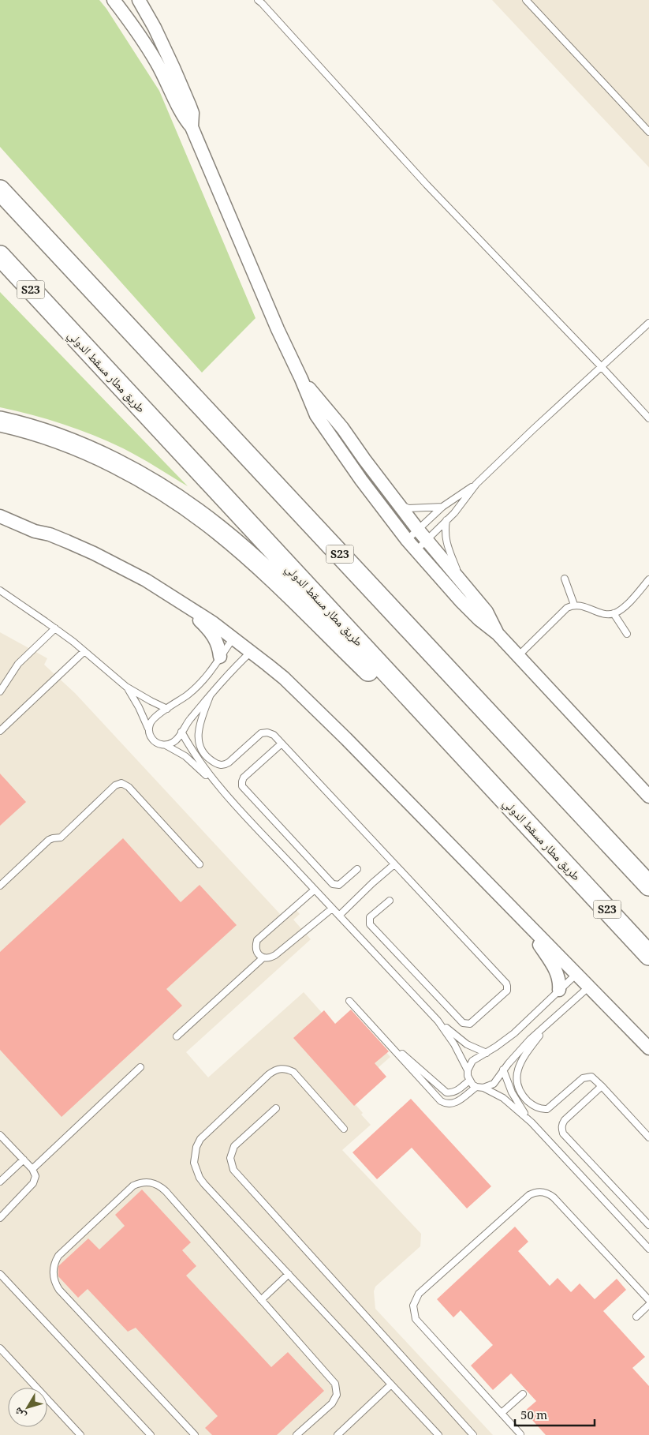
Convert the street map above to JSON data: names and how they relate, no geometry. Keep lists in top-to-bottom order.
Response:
{
  "streets": {
    "main road": ["S23", "طريق مطار مسقط الدولي"]
  },
  "scale_bar": "50 m",
  "north": "bottom left"
}
